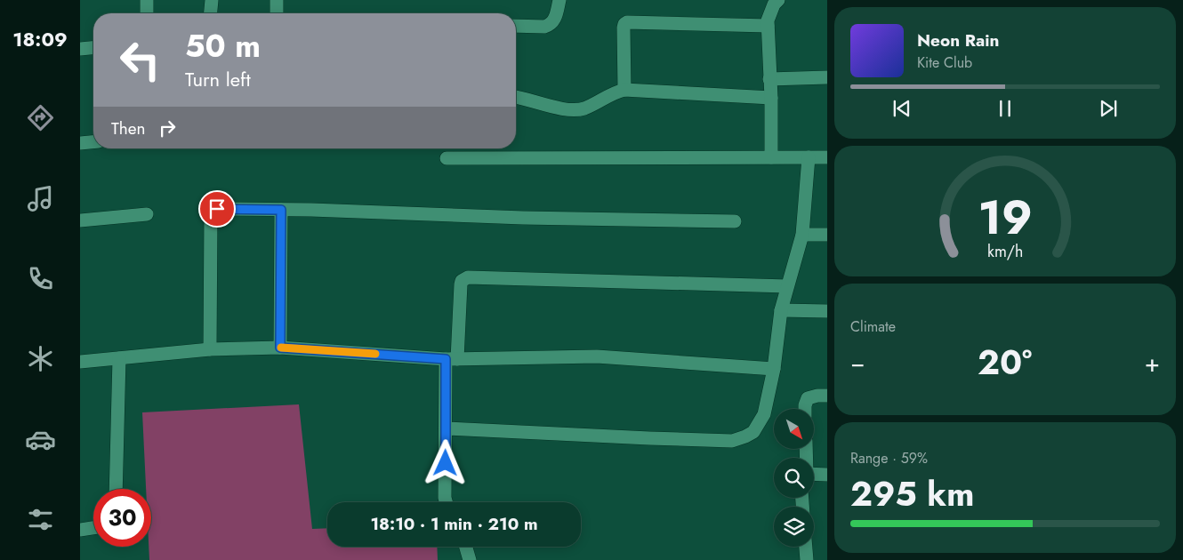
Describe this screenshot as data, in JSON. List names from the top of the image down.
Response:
{
  "north": "bottom right",
  "page": {
    "tabs": "18:09",
    "turn": ["50 m", "Turn left"],
    "song": ["Neon Rain", "Kite Club"],
    "then": "Then",
    "tile": [
      "Climate",
      ["Range · 59%", "295 km"]
    ],
    "heat": ["−", "20°", "+"],
    "limit": "30",
    "trip": "18:10 · 1 min · 210 m",
    "gauge": ["19", "km/h"]
  }
}
